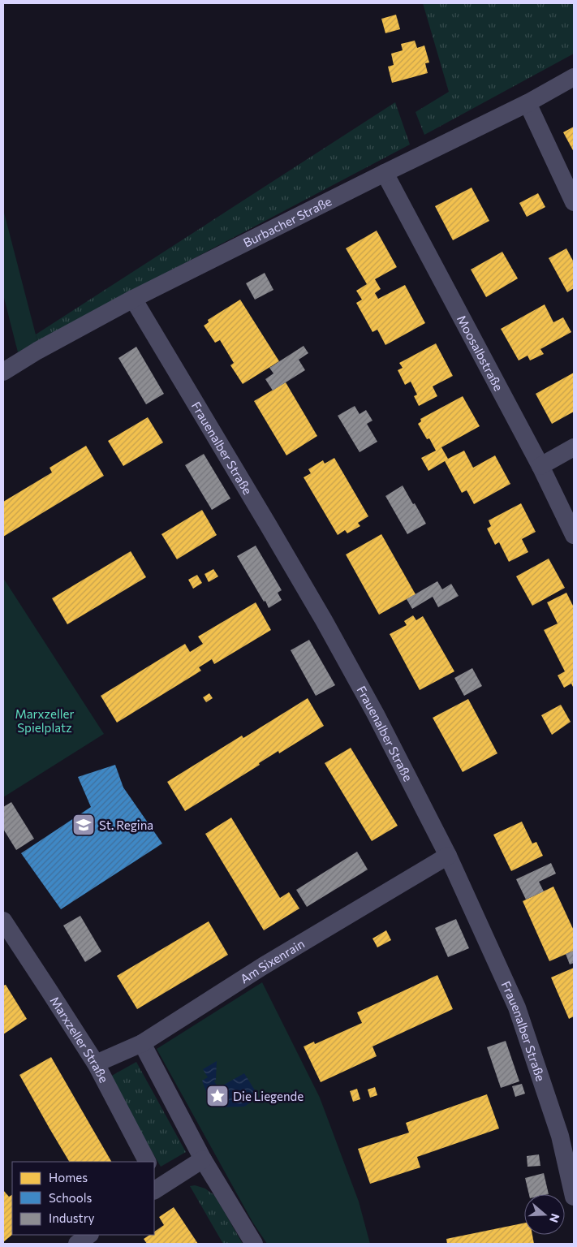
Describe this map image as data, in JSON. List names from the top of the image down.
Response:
{
  "streets": {
    "street": [
      "Burbacher Straße",
      "Moosalbstraße",
      "Frauenalber Straße",
      "Am Sixenrain",
      "Marxzeller Straße"
    ]
  },
  "crossings": [
    ["Burbacher Straße", "Moosalbstraße"],
    ["Burbacher Straße", "Frauenalber Straße"],
    ["Frauenalber Straße", "Am Sixenrain"],
    ["Am Sixenrain", "Marxzeller Straße"]
  ],
  "parks": ["Marxzeller Spielplatz"],
  "places": {
    "school or university": ["St. Regina"],
    "place": ["Die Liegende"]
  },
  "legend": ["Homes", "Schools", "Industry"],
  "north": "right"
}
